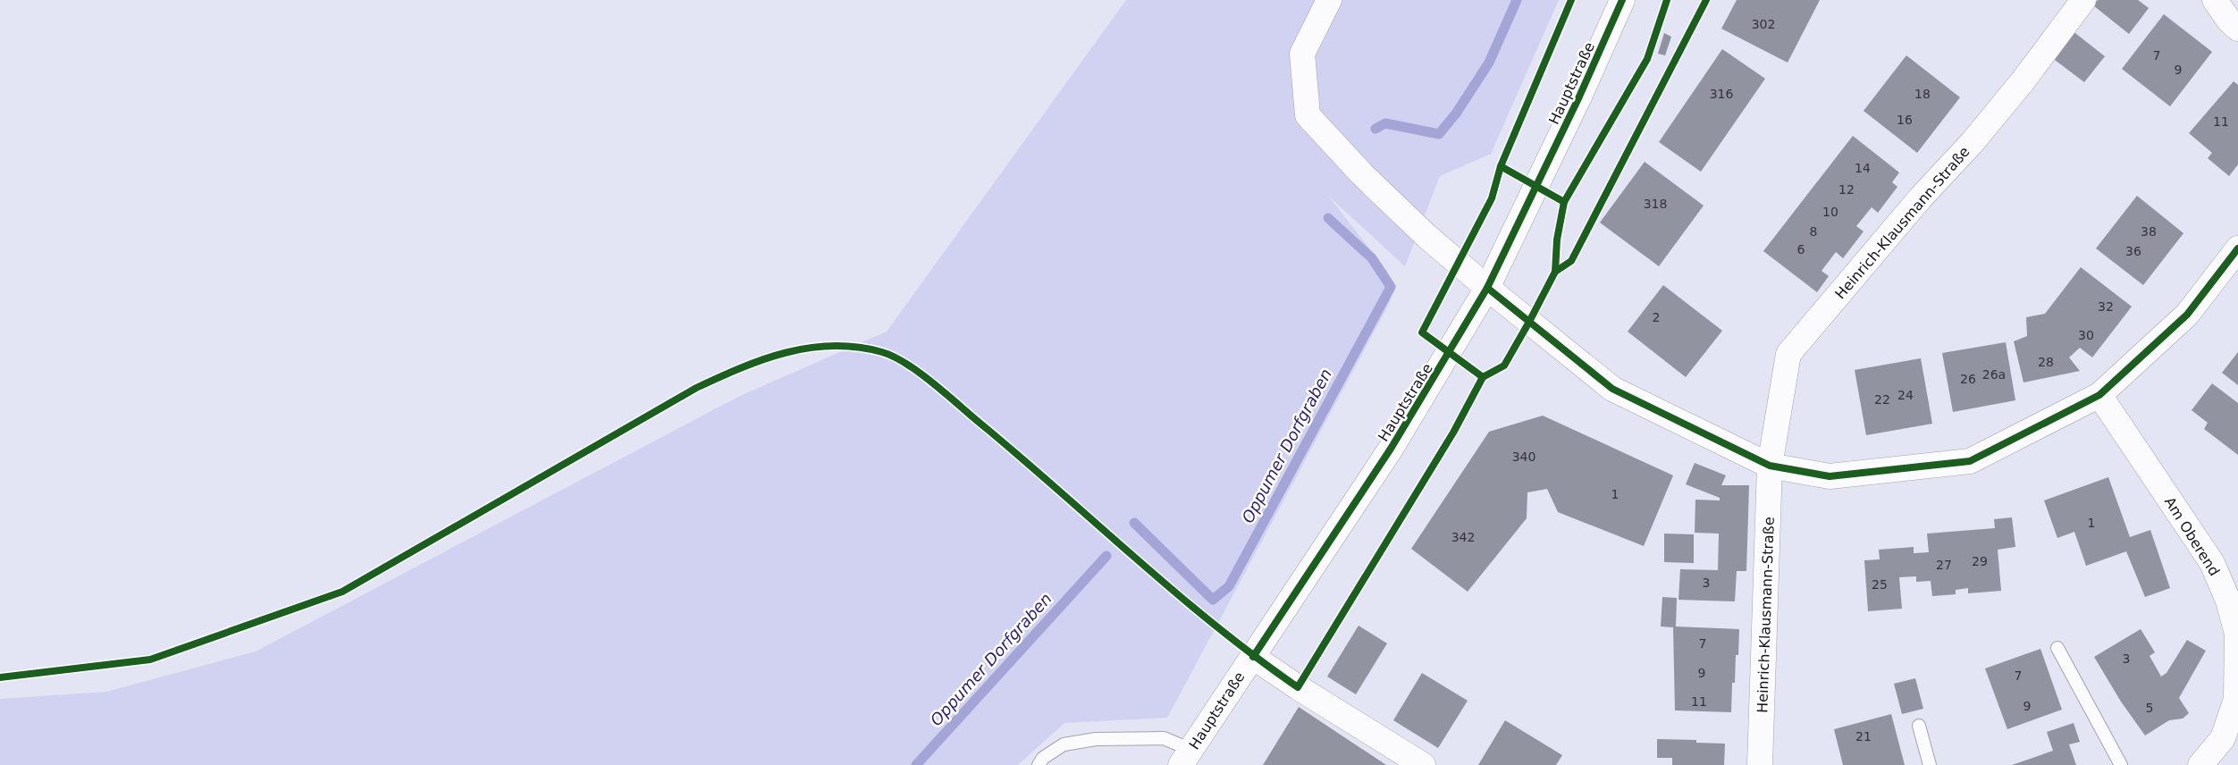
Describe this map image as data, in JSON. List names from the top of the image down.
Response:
{
  "streets": {
    "street": ["Hauptstraße", "Heinrich-Klausmann-Straße", "Am Oberend"]
  },
  "water": ["Oppumer Dorfgraben"],
  "house_numbers": [
    "302",
    "7",
    "9",
    "316",
    "18",
    "16",
    "11",
    "14",
    "12",
    "318",
    "10",
    "8",
    "38",
    "6",
    "36",
    "32",
    "2",
    "30",
    "28",
    "26a",
    "26",
    "24",
    "22",
    "340",
    "1",
    "1",
    "342",
    "29",
    "27",
    "3",
    "25",
    "7",
    "3",
    "9",
    "7",
    "11",
    "9",
    "5",
    "21"
  ]
}
